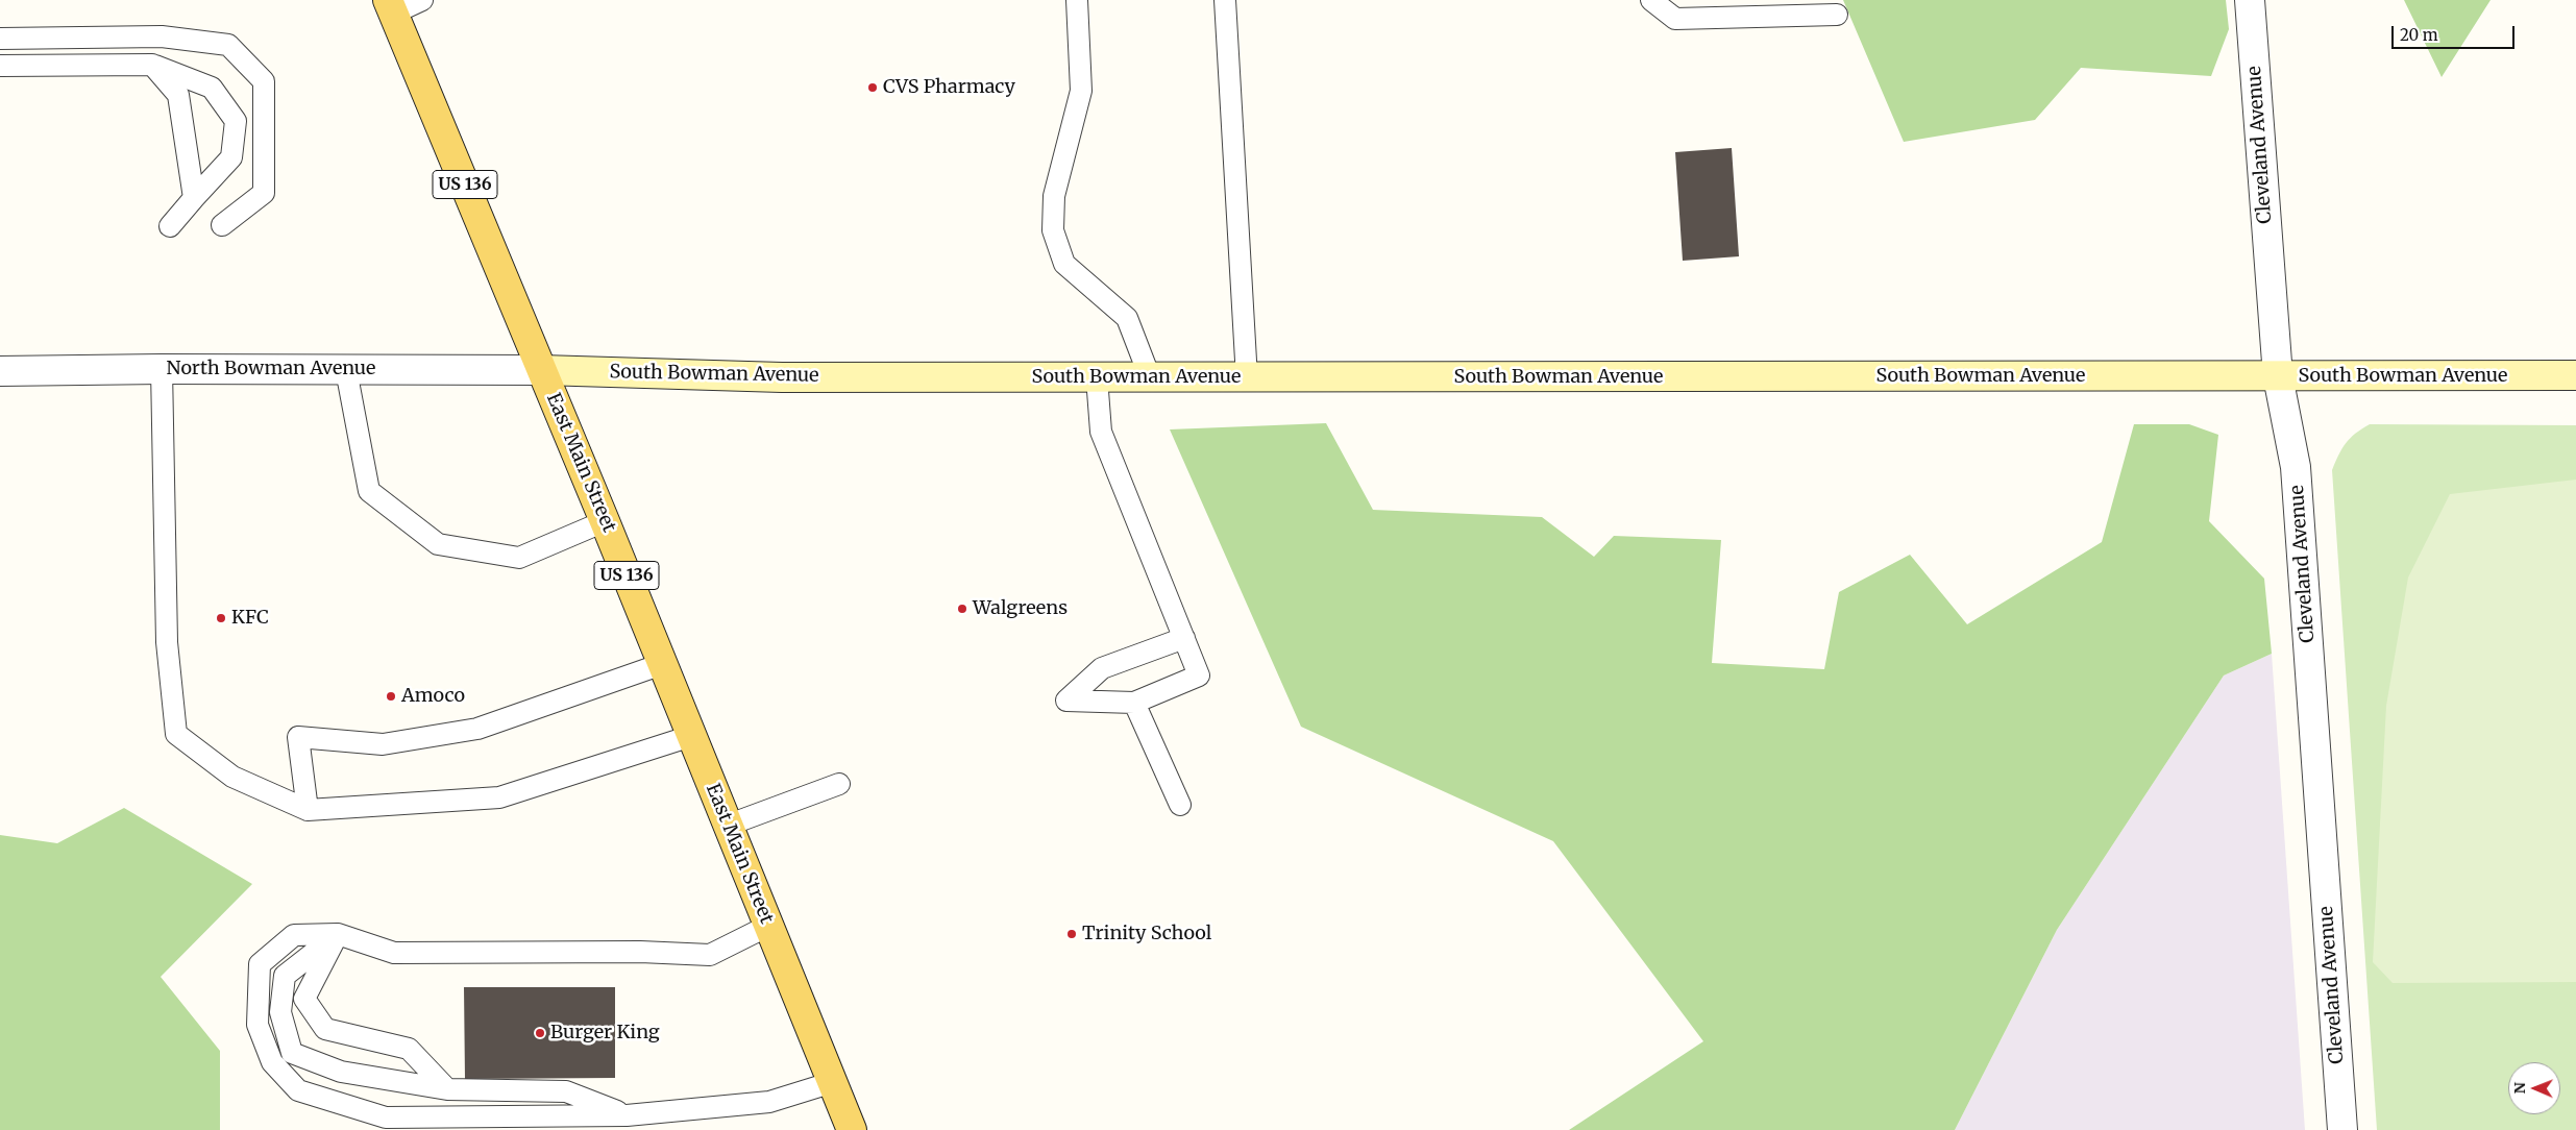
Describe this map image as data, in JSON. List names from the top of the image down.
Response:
{
  "streets": {
    "main road": ["US 136", "South Bowman Avenue", "East Main Street"],
    "street": ["Cleveland Avenue", "North Bowman Avenue"]
  },
  "crossings": [
    ["Cleveland Avenue", "South Bowman Avenue"],
    ["North Bowman Avenue", "South Bowman Avenue"],
    ["North Bowman Avenue", "East Main Street"],
    ["South Bowman Avenue", "East Main Street"]
  ],
  "places": [
    "CVS Pharmacy",
    "Walgreens",
    "KFC",
    "Amoco",
    "Trinity School",
    "Burger King"
  ],
  "scale_bar": "20 m",
  "north": "left"
}
